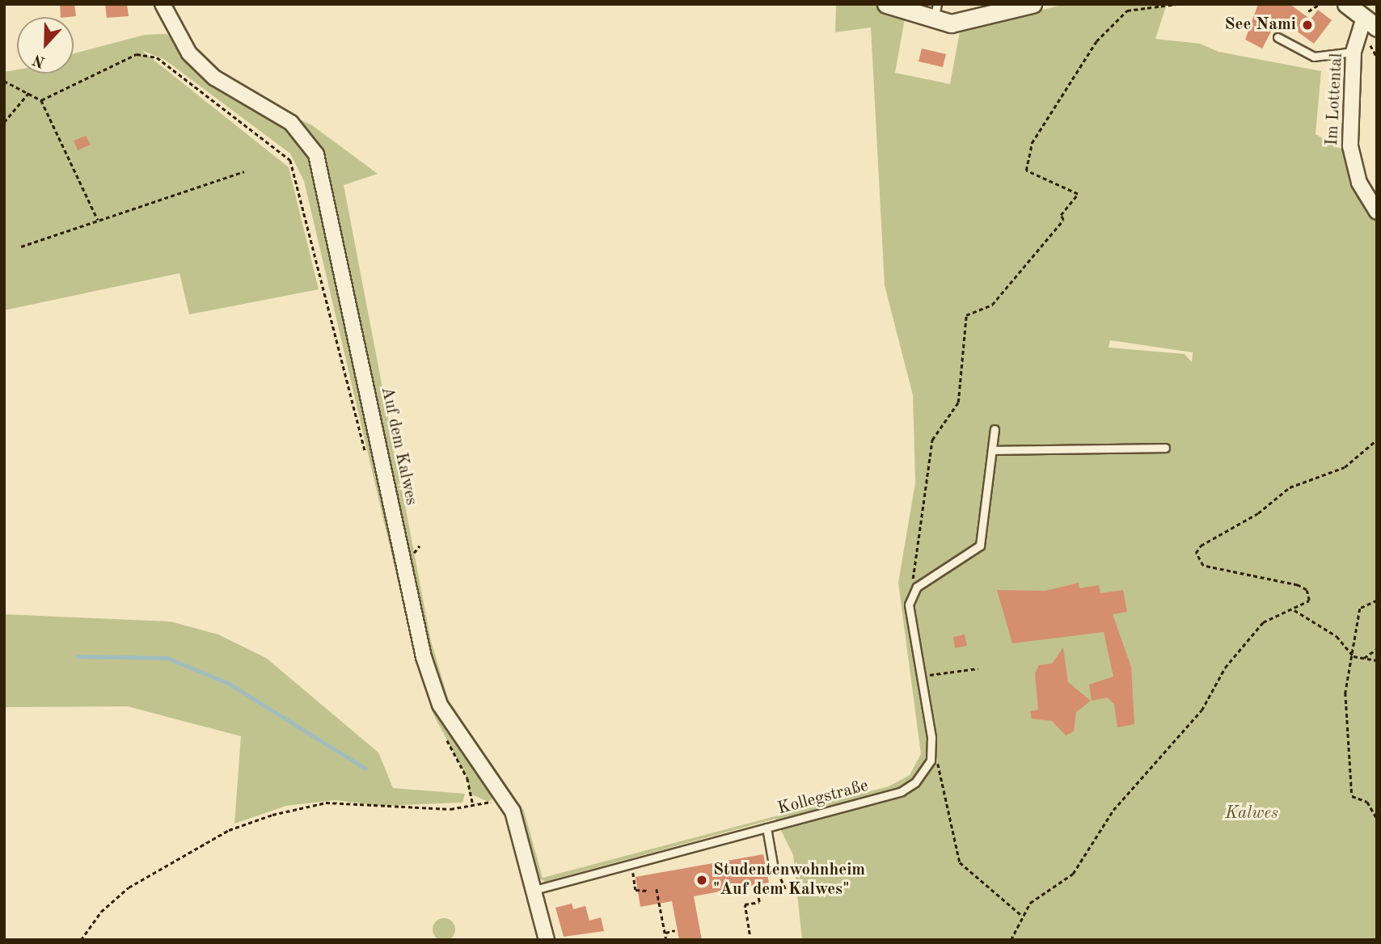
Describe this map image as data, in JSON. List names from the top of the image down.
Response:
{
  "streets": {
    "street": ["Im Lottental", "Auf dem Kalwes"],
    "lane": ["Kollegstraße"]
  },
  "crossings": [
    ["Auf dem Kalwes", "Kollegstraße"]
  ],
  "parks": ["Kalwes"],
  "places": ["See Nami", "Studentenwohnheim \"Auf dem Kalwes\""],
  "north": "bottom"
}
